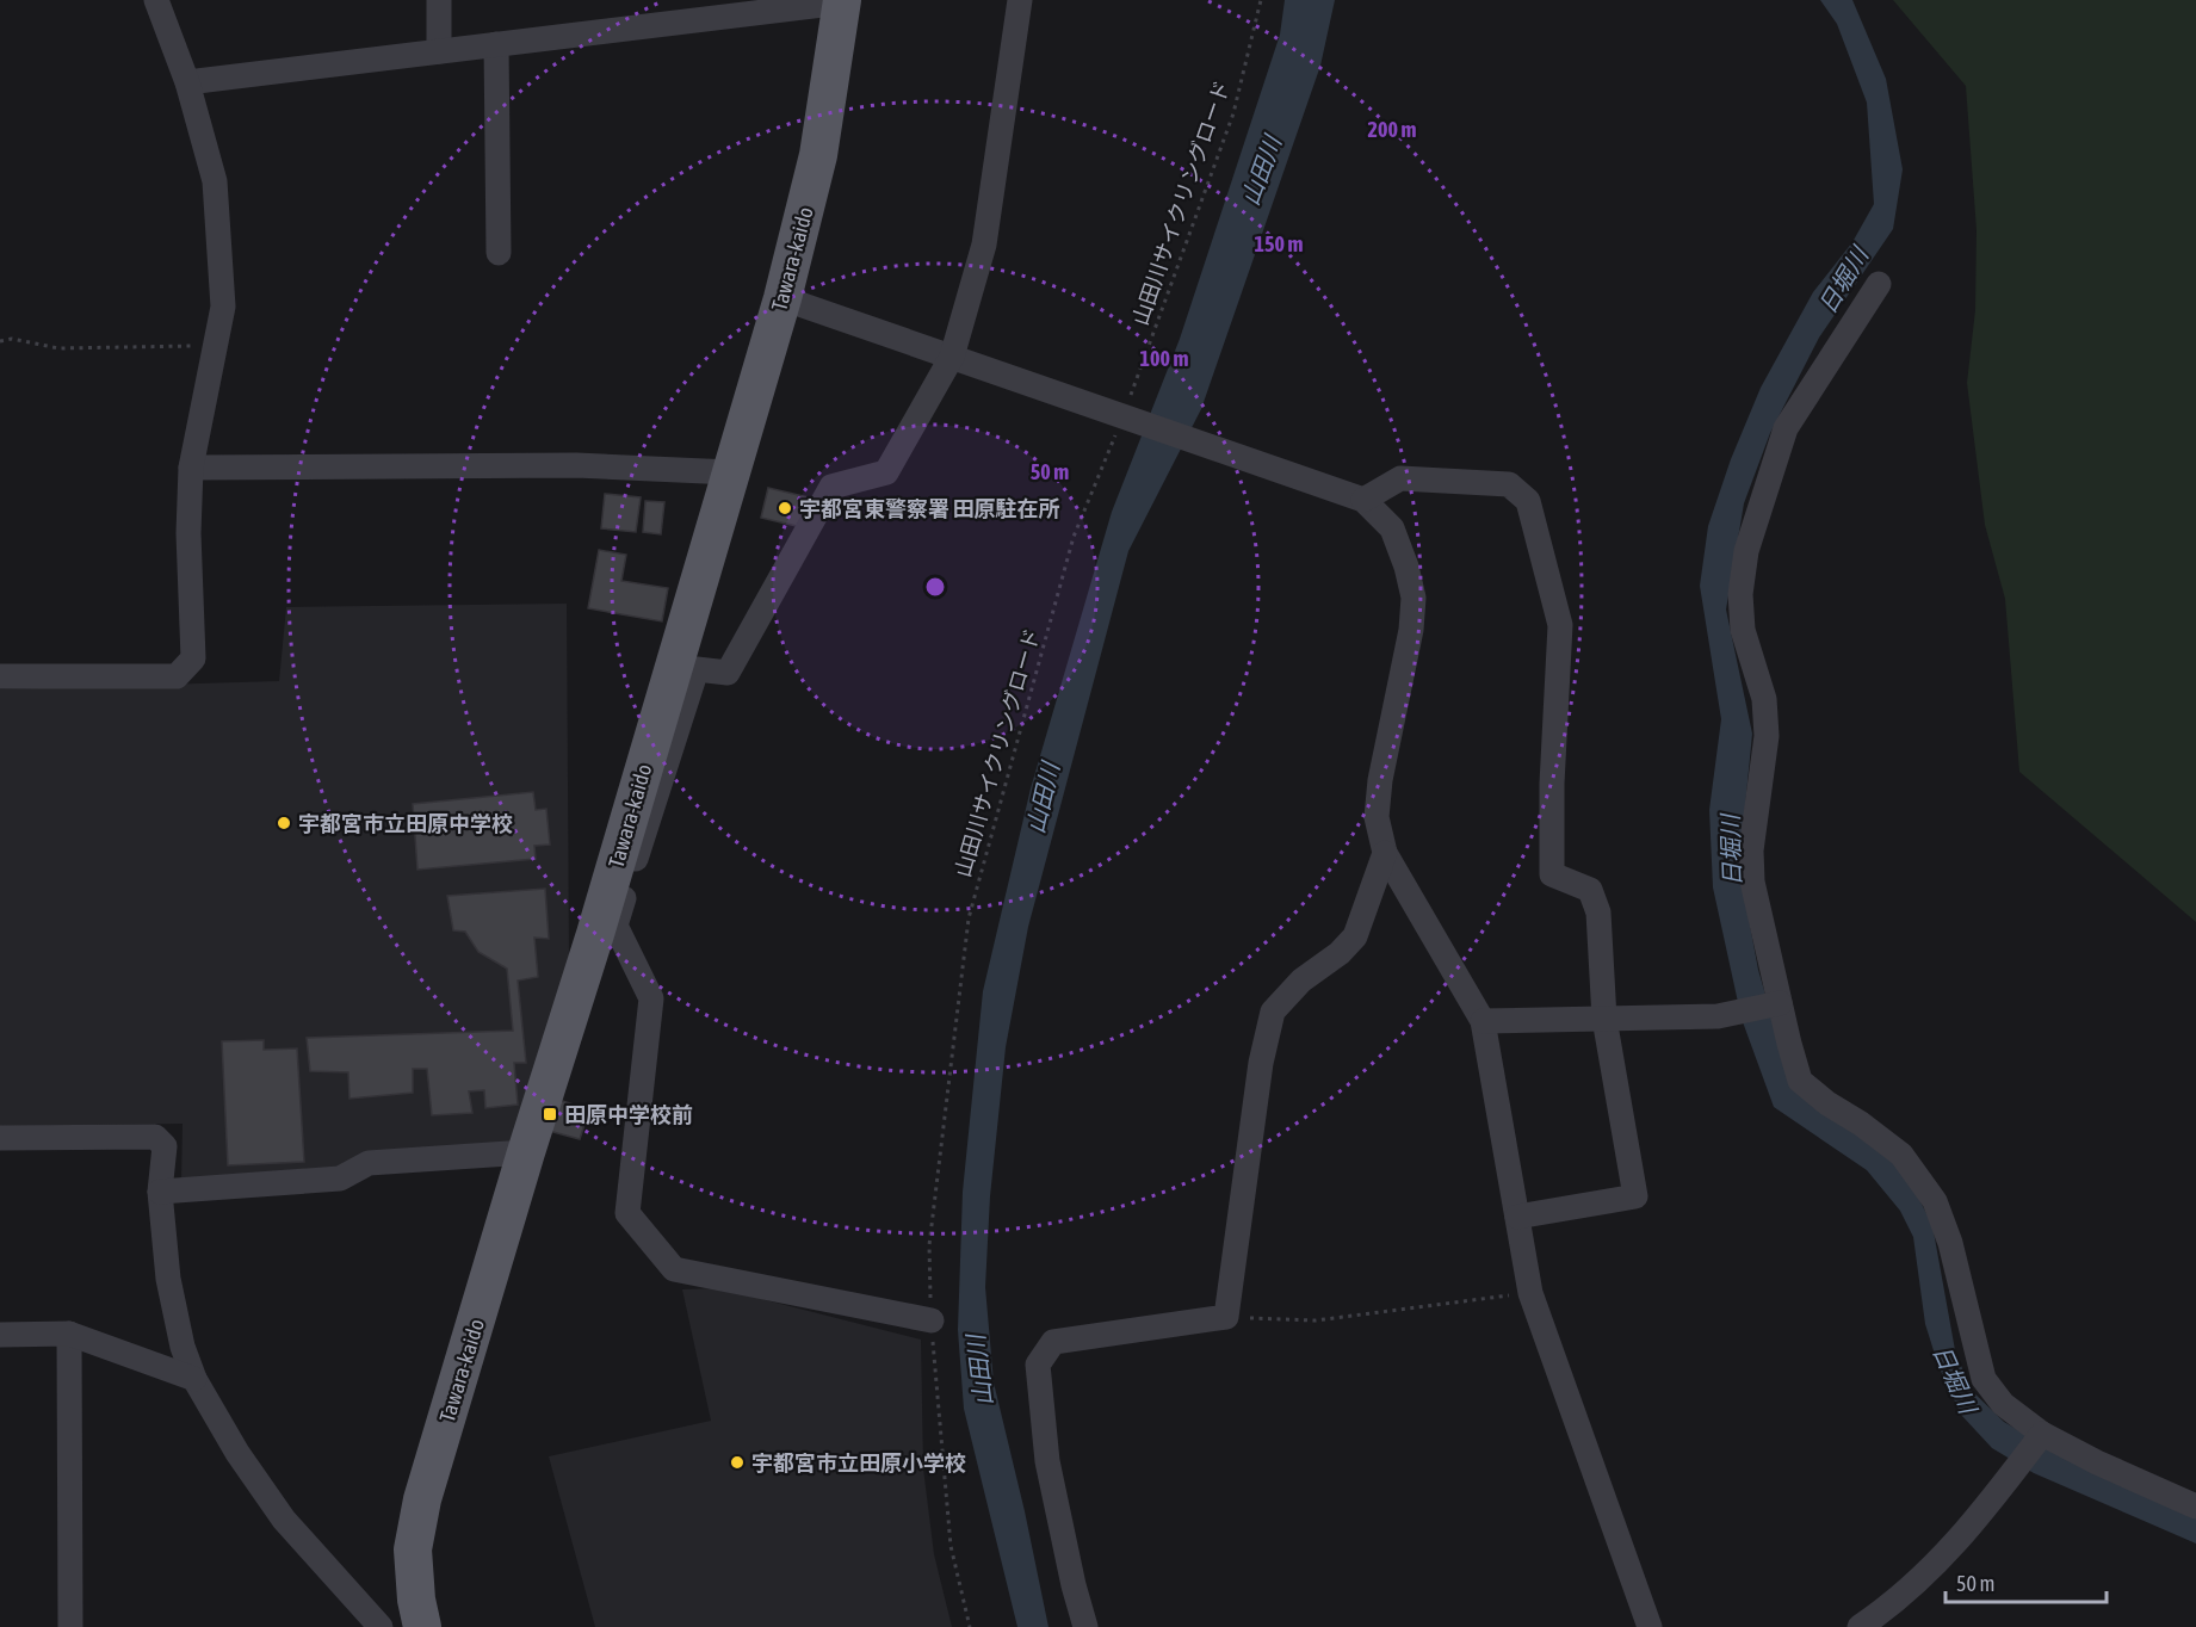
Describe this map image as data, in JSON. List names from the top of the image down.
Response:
{
  "streets": {
    "main road": ["Tawara-kaido"],
    "path": ["山田川サイクリングロード"]
  },
  "water": ["山田川", "日堀川"],
  "places": {
    "other": ["宇都宮東警察署 田原駐在所", "宇都宮市立田原中学校", "宇都宮市立田原小学校"],
    "transit": ["田原中学校前"]
  },
  "scale_bar": "50 m",
  "rings": [
    "200 m",
    "150 m",
    "100 m",
    "50 m"
  ]
}
